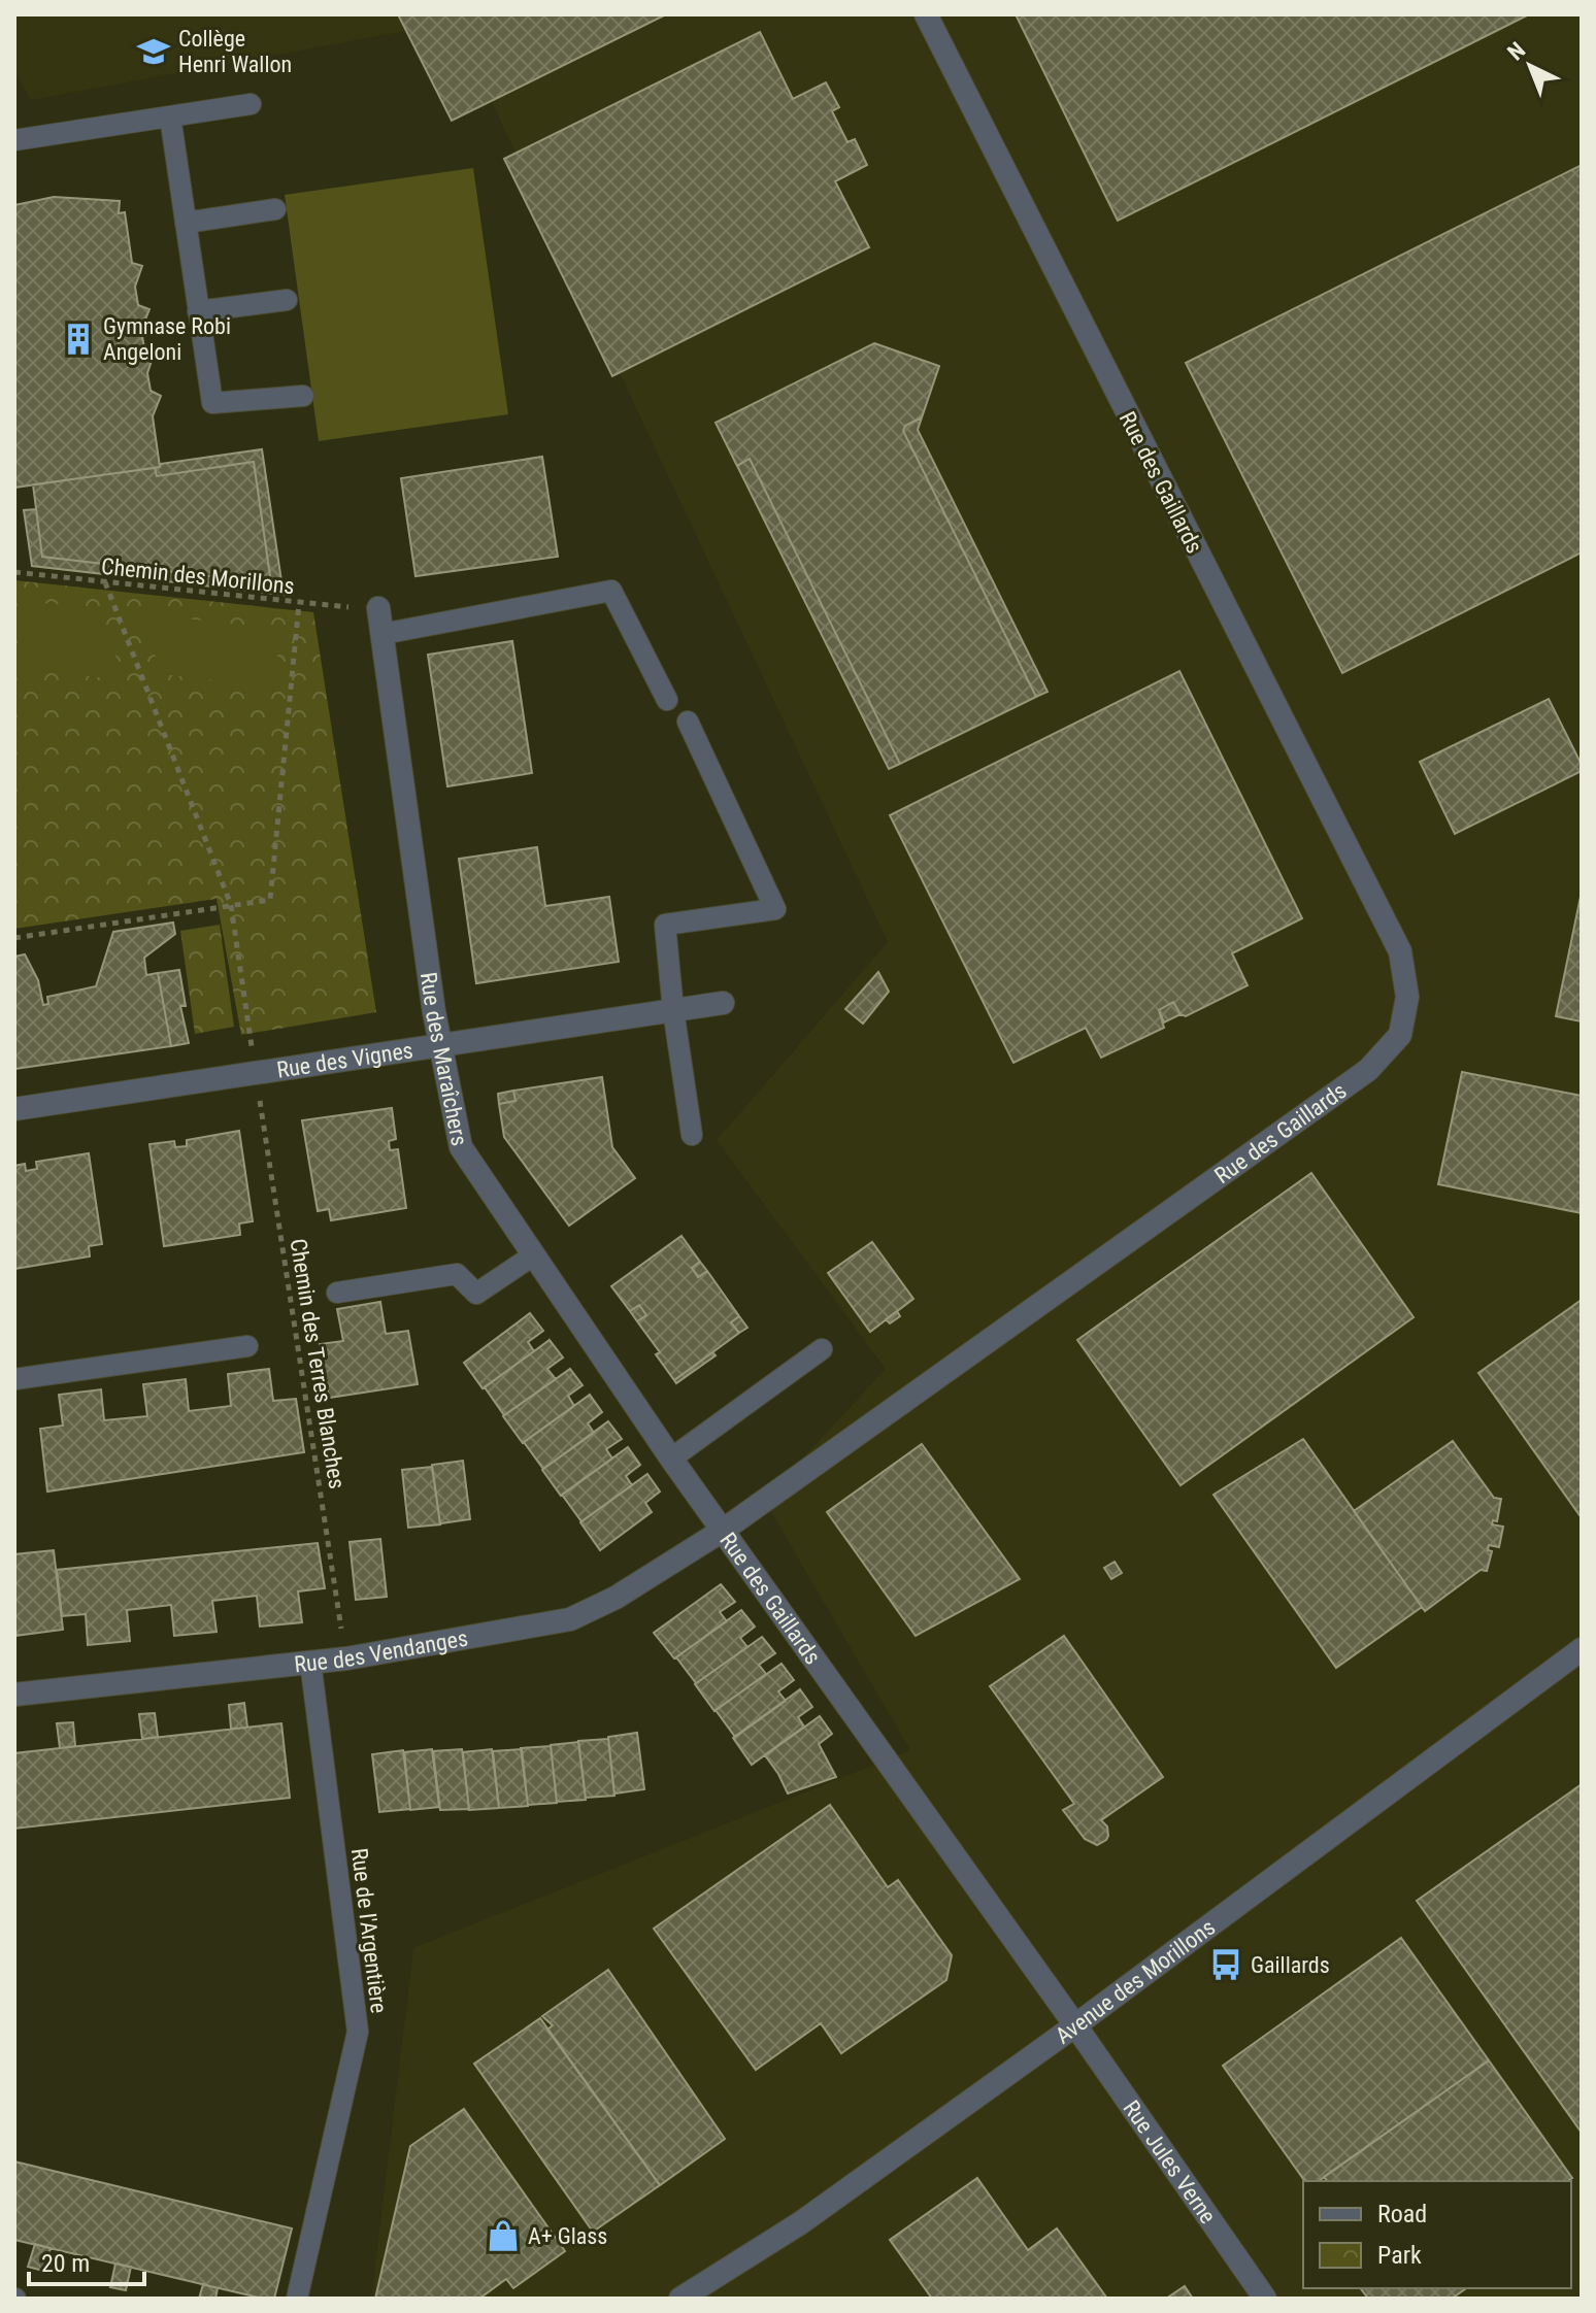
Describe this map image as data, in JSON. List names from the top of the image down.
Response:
{
  "streets": {
    "street": [
      "Rue des Gaillards",
      "Rue des Maraîchers",
      "Rue des Vignes",
      "Rue des Vendanges",
      "Avenue des Morillons",
      "Rue Jules Verne"
    ],
    "lane": ["Rue de l'Argentière"],
    "path": ["Chemin des Morillons", "Chemin des Terres Blanches"]
  },
  "crossings": [
    ["Rue des Gaillards", "Rue des Maraîchers"],
    ["Rue des Gaillards", "Rue des Vendanges"],
    ["Rue des Gaillards", "Avenue des Morillons"],
    ["Rue des Gaillards", "Rue Jules Verne"],
    ["Chemin des Morillons", "Rue des Maraîchers"],
    ["Chemin des Morillons", "Chemin des Terres Blanches"],
    ["Rue des Maraîchers", "Rue des Vignes"],
    ["Rue des Maraîchers", "Rue des Vendanges"],
    ["Rue des Vignes", "Chemin des Terres Blanches"],
    ["Chemin des Terres Blanches", "Rue des Vendanges"],
    ["Rue des Vendanges", "Rue de l'Argentière"],
    ["Avenue des Morillons", "Rue Jules Verne"]
  ],
  "places": {
    "school or university": ["Collège Henri Wallon"],
    "building": ["Gymnase Robi Angeloni"],
    "bus stop": ["Gaillards"],
    "shop": ["A+ Glass"]
  },
  "legend": ["Road", "Park"],
  "scale_bar": "20 m",
  "north": "top left"
}
